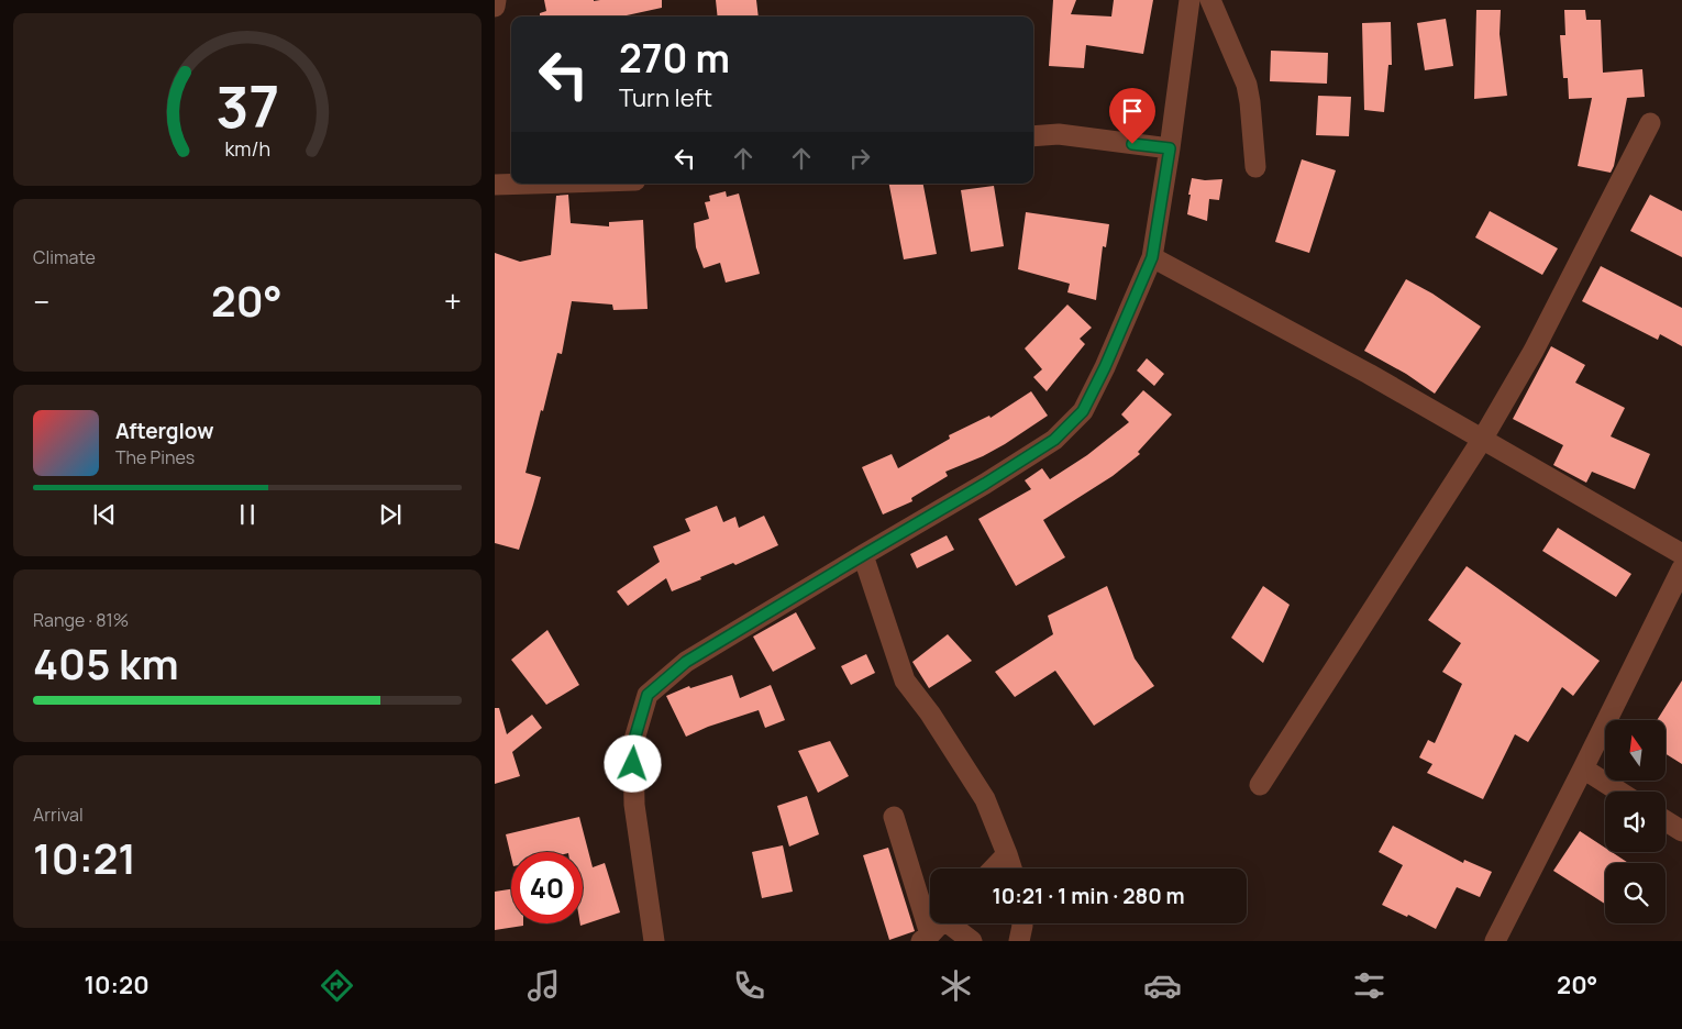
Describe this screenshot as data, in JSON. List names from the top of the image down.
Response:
{
  "north": "top",
  "page": {
    "turn": ["270 m", "Turn left"],
    "tile": [
      "Climate",
      ["Range · 81%", "405 km"],
      ["Arrival", "10:21"]
    ],
    "heat": ["−", "20°", "+"],
    "song": ["Afterglow", "The Pines"],
    "limit": "40",
    "trip": "10:21 · 1 min · 280 m",
    "tabs": ["10:20", "20°"],
    "gauge": ["37", "km/h"]
  }
}
